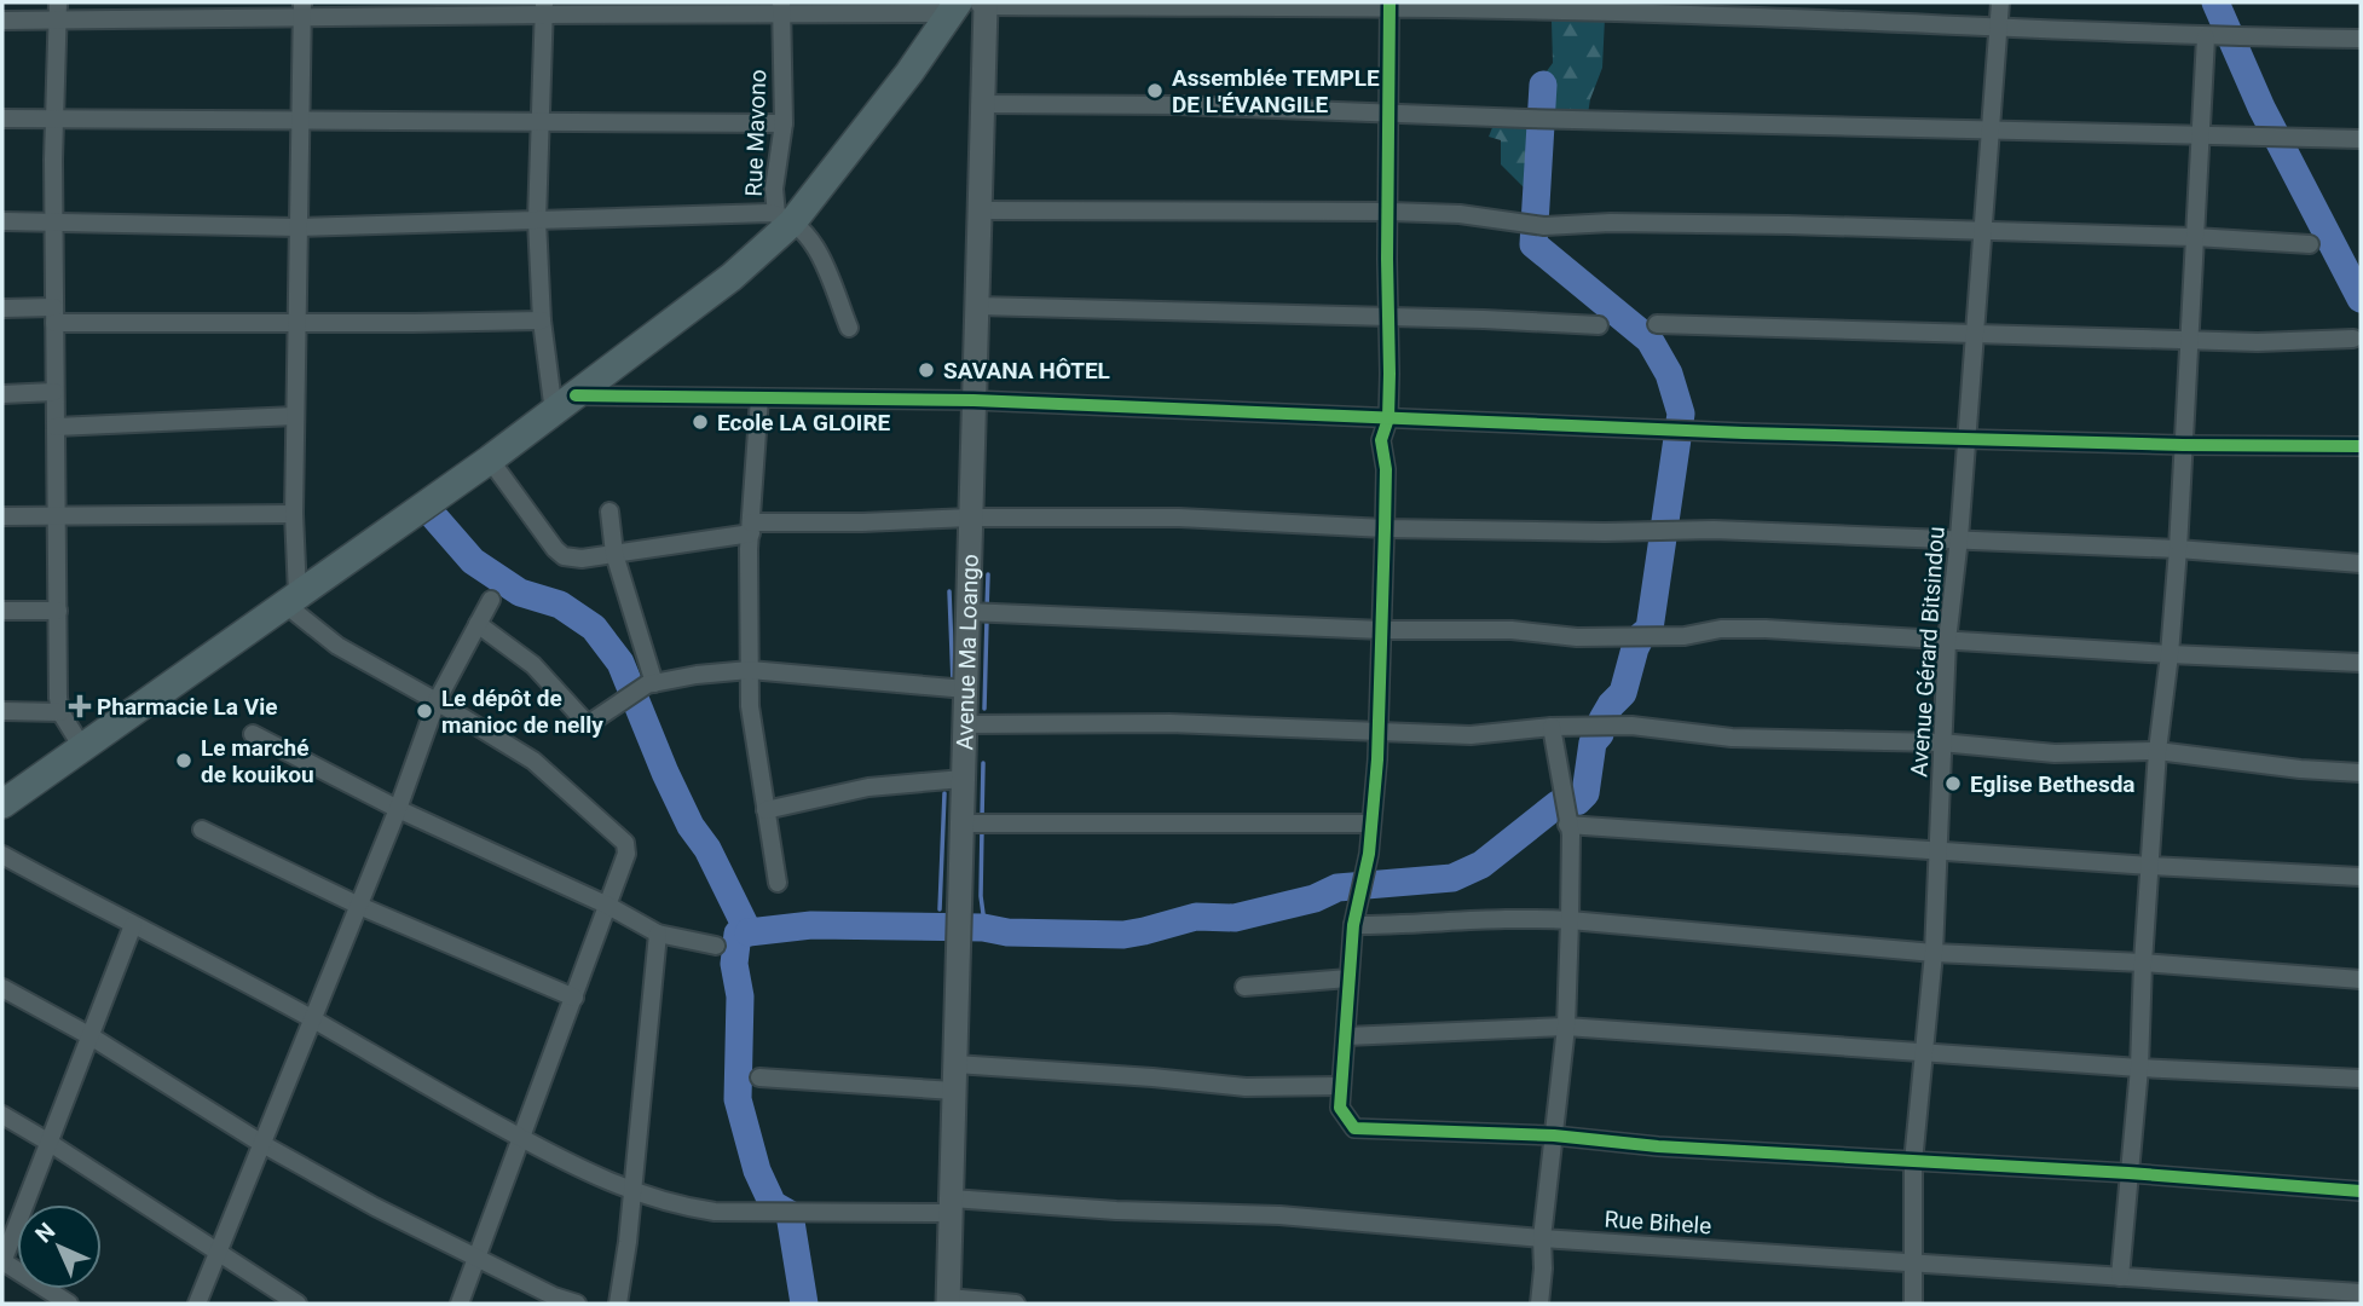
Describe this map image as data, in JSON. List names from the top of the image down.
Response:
{
  "streets": {
    "main road": ["Avenue Ma Loango"],
    "street": ["Rue Mavono", "Avenue Gérard Bitsindou", "Rue Bihele"]
  },
  "crossings": [
    ["Avenue Gérard Bitsindou", "Rue Bihele"],
    ["Avenue Ma Loango", "Rue Bihele"]
  ],
  "places": {
    "other": [
      "Assemblée TEMPLE DE L'ÉVANGILE",
      "SAVANA HÔTEL",
      "Ecole LA GLOIRE",
      "Le dépôt de manioc de nelly",
      "Le marché de kouikou",
      "Eglise Bethesda"
    ],
    "health": ["Pharmacie La Vie"]
  },
  "north": "top left"
}
